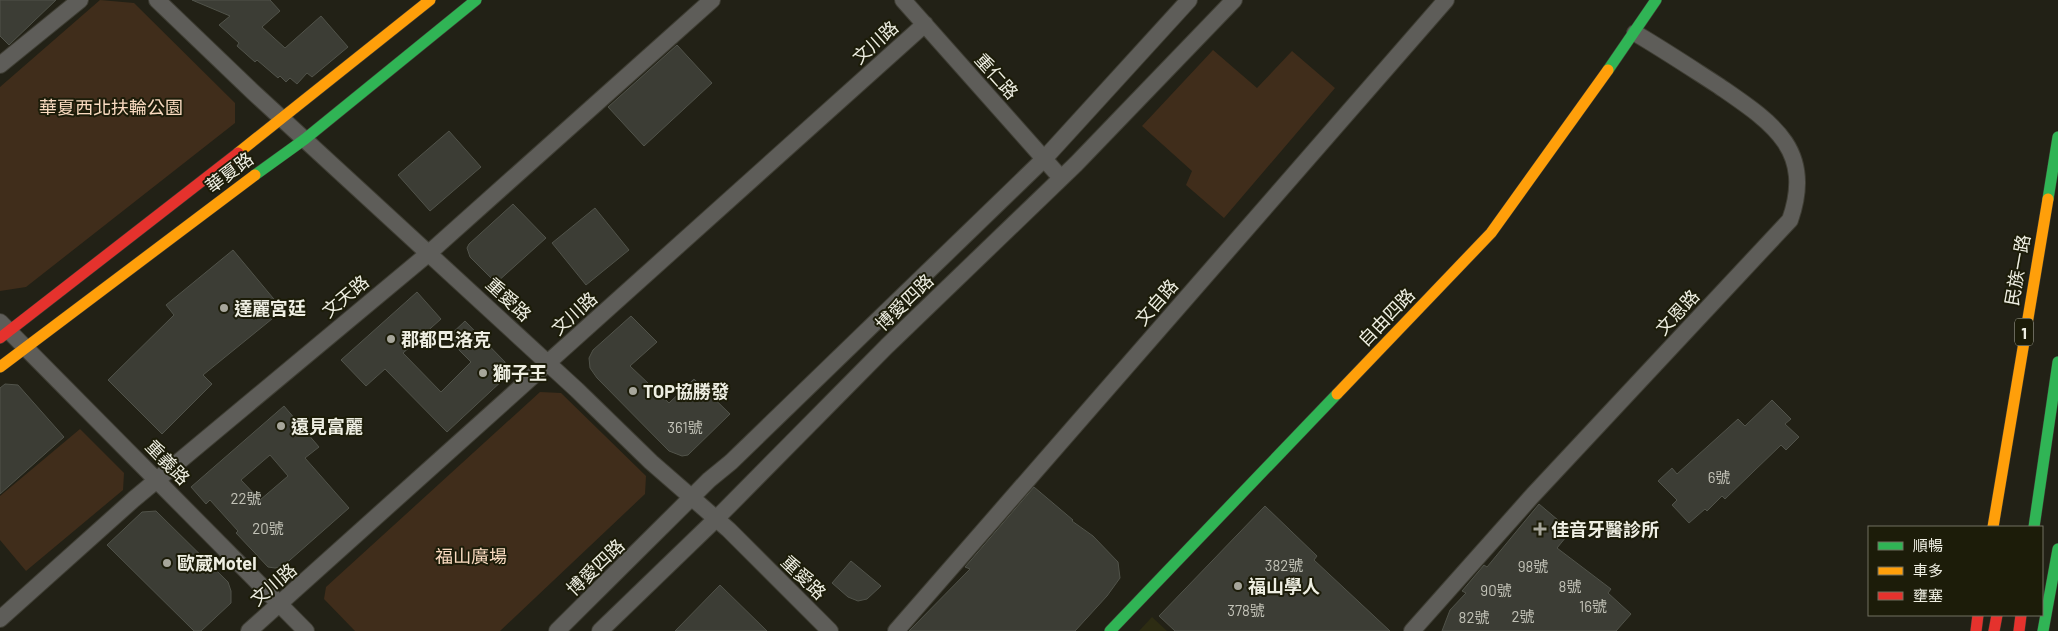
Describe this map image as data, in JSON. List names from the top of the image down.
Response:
{
  "streets": {
    "street": [
      "文川路",
      "重仁路",
      "華夏路",
      "民族一路",
      "文天路",
      "重愛路",
      "博愛四路",
      "文自路",
      "文恩路",
      "自由四路",
      "1",
      "重義路"
    ]
  },
  "crossings": [
    ["文川路", "重仁路"],
    ["文川路", "重愛路"],
    ["文川路", "重義路"],
    ["重仁路", "博愛四路"],
    ["華夏路", "重愛路"],
    ["華夏路", "重義路"],
    ["文天路", "重愛路"],
    ["文天路", "重義路"],
    ["重愛路", "博愛四路"],
    ["文恩路", "自由四路"]
  ],
  "parks": ["華夏西北扶輪公園", "福山廣場"],
  "places": {
    "other": [
      "達麗宮廷",
      "郡都巴洛克",
      "獅子王",
      "TOP協勝發",
      "遠見富麗",
      "歐葳Motel",
      "福山學人"
    ],
    "health": ["佳音牙醫診所"]
  },
  "house_numbers": [
    "361號",
    "6號",
    "22號",
    "20號",
    "382號",
    "98號",
    "8號",
    "90號",
    "16號",
    "378號",
    "2號",
    "82號"
  ],
  "legend": ["順暢", "車多", "壅塞"]
}
